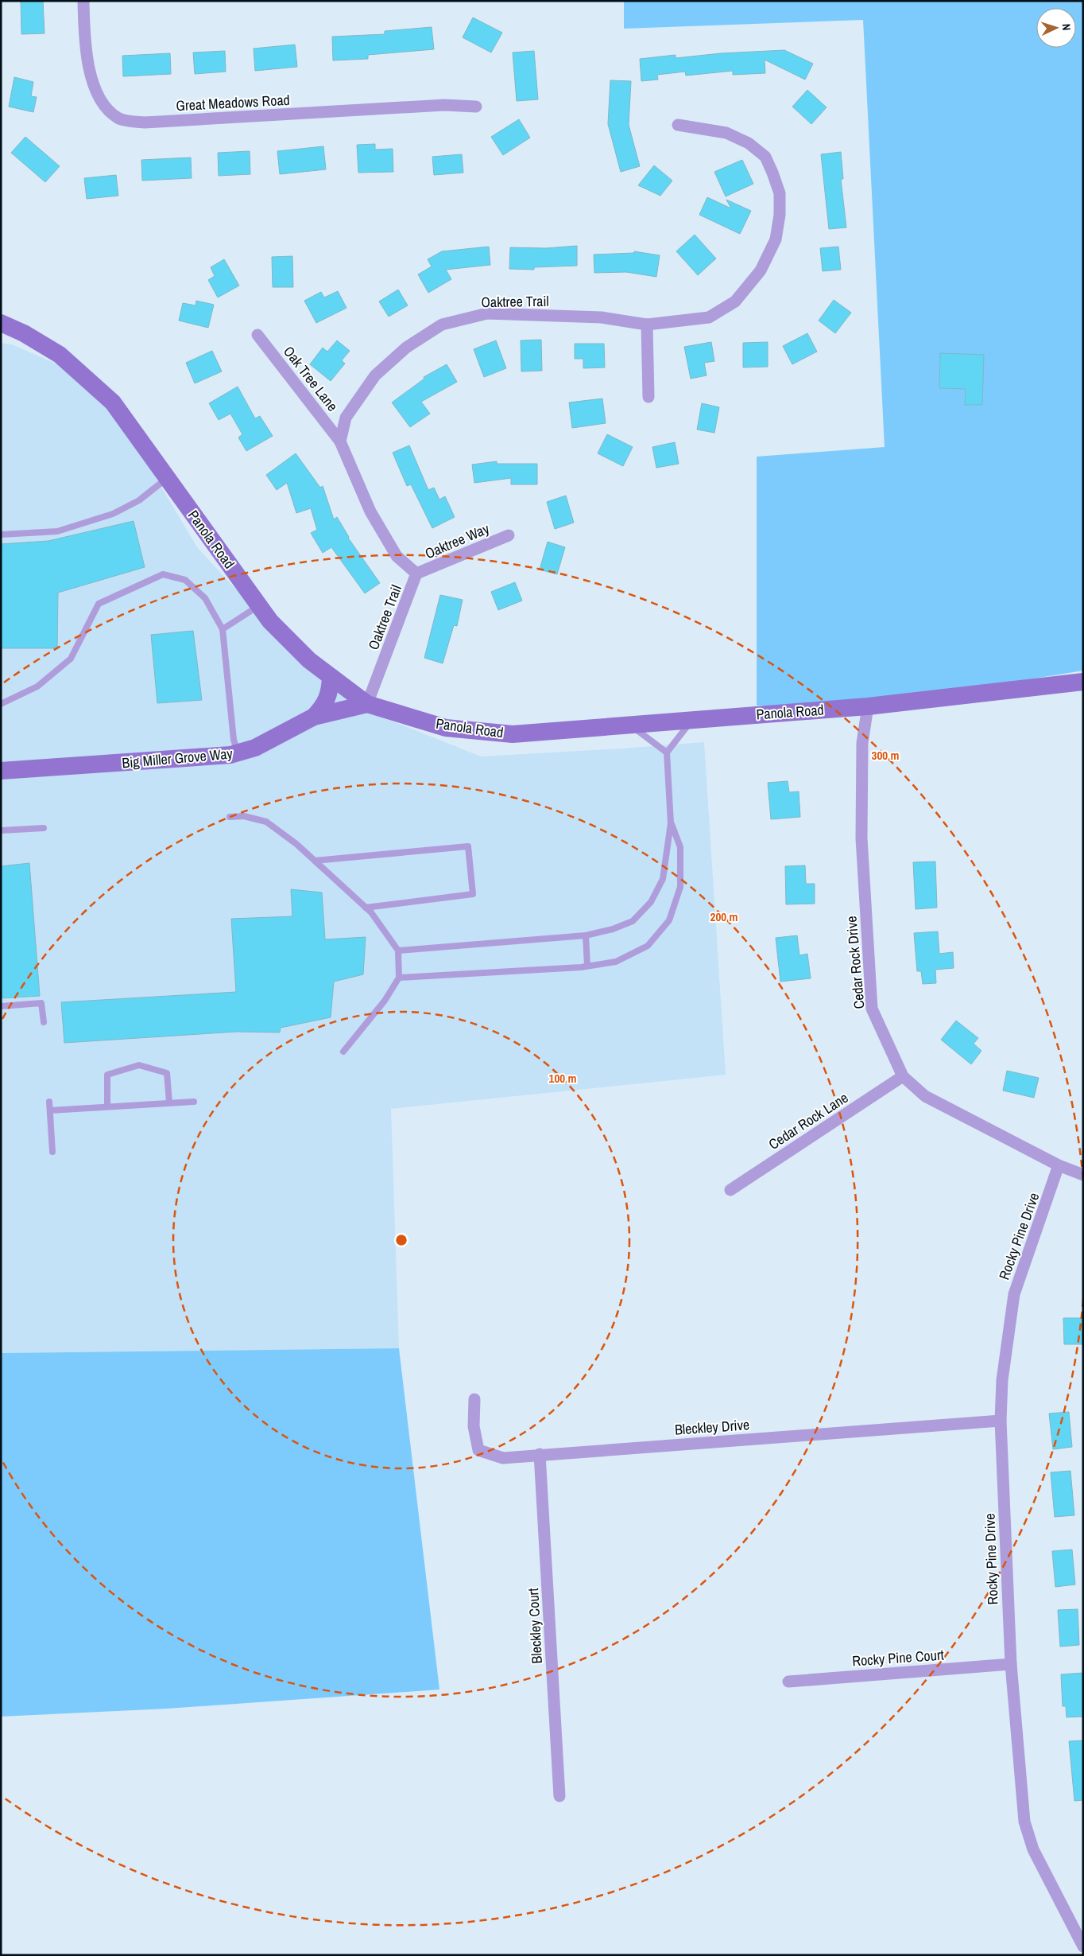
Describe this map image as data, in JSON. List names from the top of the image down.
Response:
{
  "streets": {
    "main road": ["Panola Road", "Big Miller Grove Way"],
    "street": [
      "Great Meadows Road",
      "Oaktree Trail",
      "Oak Tree Lane",
      "Oaktree Way",
      "Cedar Rock Drive",
      "Cedar Rock Lane",
      "Rocky Pine Drive",
      "Bleckley Drive",
      "Bleckley Court",
      "Rocky Pine Court"
    ]
  },
  "crossings": [
    ["Oaktree Trail", "Oak Tree Lane"],
    ["Oaktree Trail", "Panola Road"],
    ["Oaktree Trail", "Oaktree Way"],
    ["Oaktree Trail", "Big Miller Grove Way"],
    ["Panola Road", "Big Miller Grove Way"],
    ["Panola Road", "Cedar Rock Drive"],
    ["Cedar Rock Drive", "Cedar Rock Lane"],
    ["Cedar Rock Drive", "Rocky Pine Drive"],
    ["Rocky Pine Drive", "Bleckley Drive"],
    ["Rocky Pine Drive", "Rocky Pine Court"],
    ["Bleckley Drive", "Bleckley Court"]
  ],
  "north": "right",
  "rings": ["300 m", "200 m", "100 m"]
}
